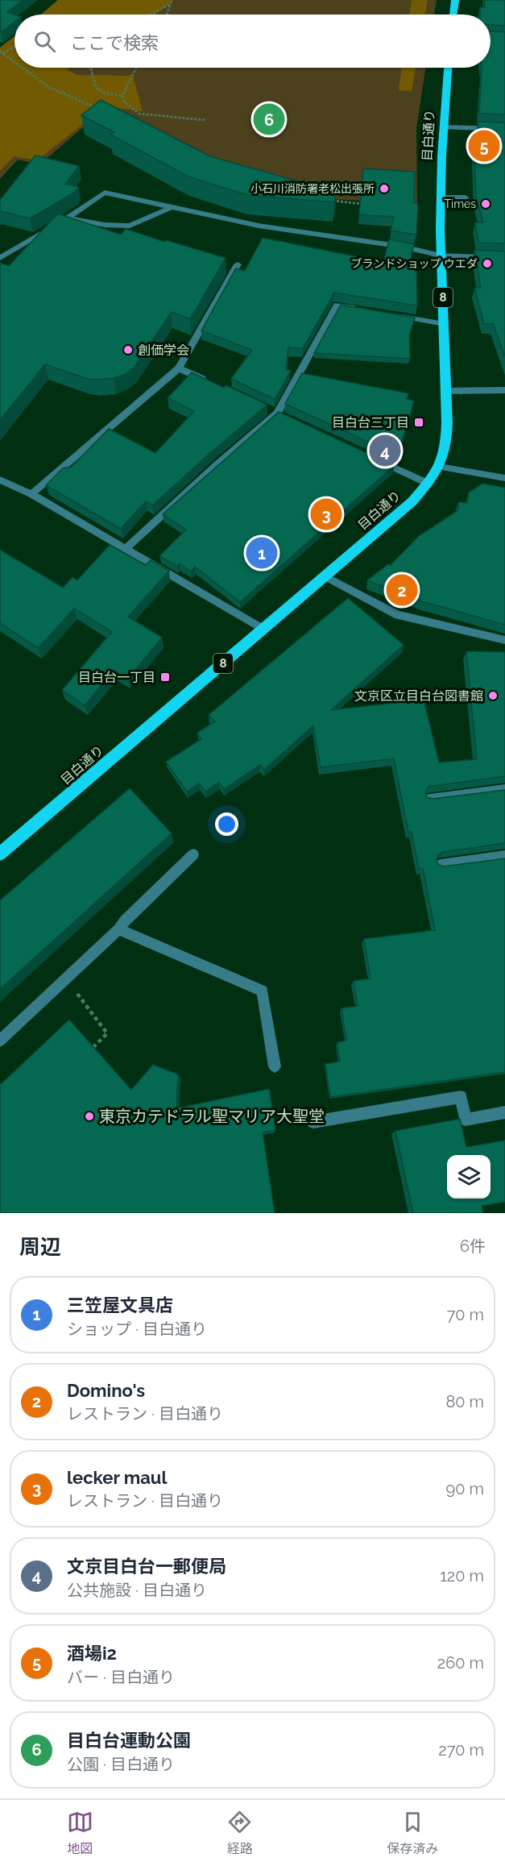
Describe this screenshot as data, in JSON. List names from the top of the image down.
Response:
{
  "streets": {
    "main road": ["目白通り", "8"]
  },
  "places": {
    "other": [
      "小石川消防署老松出張所",
      "Times",
      "ブランドショップ ウエダ",
      "創価学会",
      "文京区立目白台図書館",
      "東京カテドラル聖マリア大聖堂"
    ],
    "transit": ["目白台三丁目", "目白台一丁目"]
  },
  "page": {
    "search": "ここで検索",
    "pins": [
      "6",
      "5",
      "4",
      "3",
      "1",
      "2"
    ],
    "heading": ["周辺", "6件"],
    "list": [
      {
        "mark": "1",
        "name": "三笠屋文具店",
        "note": "ショップ · 目白通り",
        "value": "70 m"
      },
      {
        "mark": "2",
        "name": "Domino's",
        "note": "レストラン · 目白通り",
        "value": "80 m"
      },
      {
        "mark": "3",
        "name": "lecker maul",
        "note": "レストラン · 目白通り",
        "value": "90 m"
      },
      {
        "mark": "4",
        "name": "文京目白台一郵便局",
        "note": "公共施設 · 目白通り",
        "value": "120 m"
      },
      {
        "mark": "5",
        "name": "酒場i2",
        "note": "バー · 目白通り",
        "value": "260 m"
      },
      {
        "mark": "6",
        "name": "目白台運動公園",
        "note": "公園 · 目白通り",
        "value": "270 m"
      }
    ],
    "nav": ["地図", "経路", "保存済み"]
  }
}
